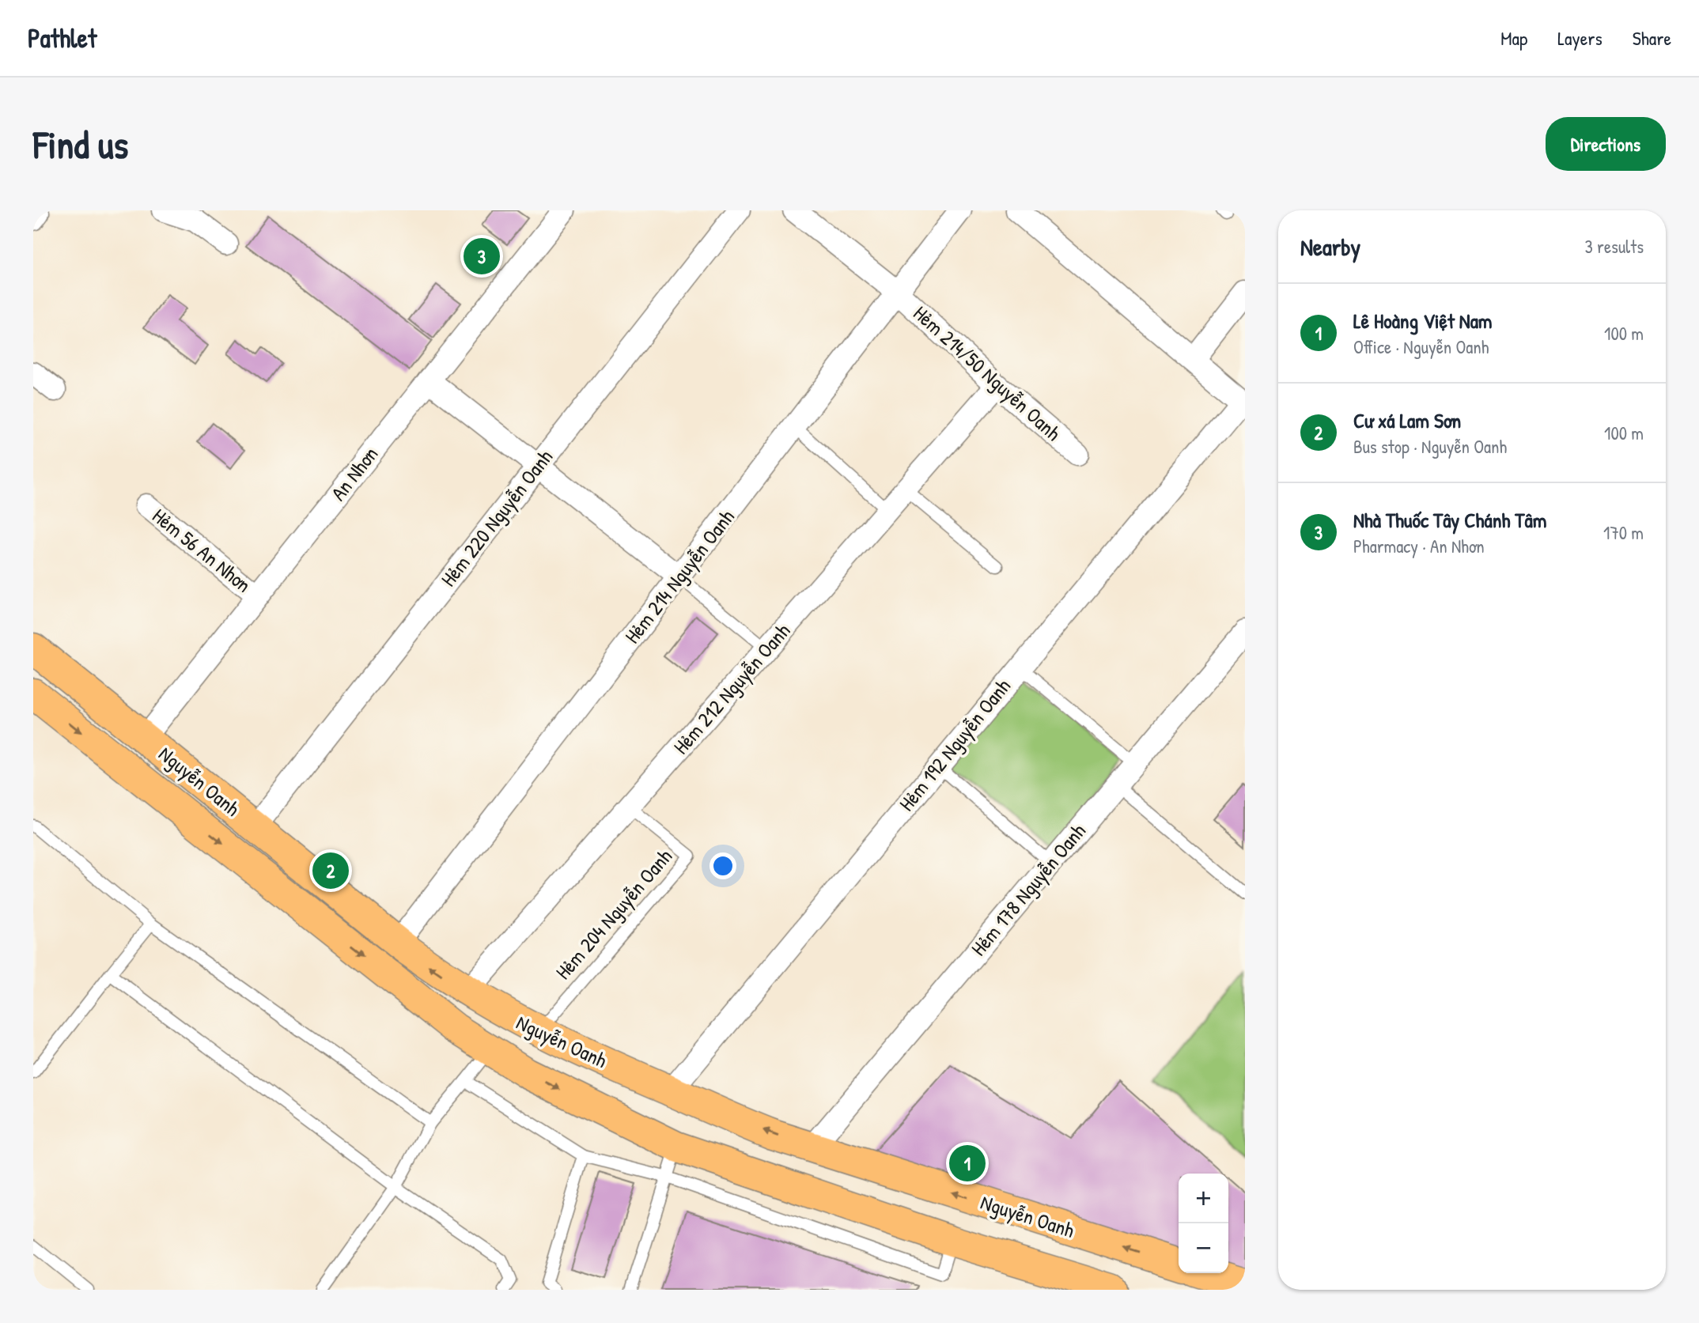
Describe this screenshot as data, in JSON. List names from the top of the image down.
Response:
{
  "streets": {
    "main road": ["Nguyễn Oanh"],
    "street": [
      "Hẻm 214/50 Nguyễn Oanh",
      "An Nhơn",
      "Hẻm 220 Nguyễn Oanh",
      "Hẻm 56 An Nhơn",
      "Hẻm 214 Nguyễn Oanh",
      "Hẻm 212 Nguyễn Oanh",
      "Hẻm 192 Nguyễn Oanh",
      "Hẻm 178 Nguyễn Oanh"
    ],
    "lane": ["Hẻm 204 Nguyễn Oanh"]
  },
  "crossings": [
    ["Hẻm 214/50 Nguyễn Oanh", "Hẻm 214 Nguyễn Oanh"],
    ["Hẻm 214/50 Nguyễn Oanh", "Hẻm 212 Nguyễn Oanh"],
    ["An Nhơn", "Hẻm 56 An Nhơn"],
    ["An Nhơn", "Nguyễn Oanh"],
    ["Hẻm 220 Nguyễn Oanh", "Nguyễn Oanh"],
    ["Hẻm 214 Nguyễn Oanh", "Nguyễn Oanh"],
    ["Hẻm 212 Nguyễn Oanh", "Nguyễn Oanh"],
    ["Hẻm 212 Nguyễn Oanh", "Hẻm 204 Nguyễn Oanh"],
    ["Hẻm 192 Nguyễn Oanh", "Nguyễn Oanh"],
    ["Nguyễn Oanh", "Hẻm 178 Nguyễn Oanh"],
    ["Nguyễn Oanh", "Hẻm 204 Nguyễn Oanh"]
  ],
  "page": {
    "header": "Pathlet",
    "nav": ["Map", "Layers", "Share"],
    "buttons": "Directions",
    "title": "Find us",
    "heading": ["Nearby", "3 results"],
    "pins": ["3", "2", "1"],
    "list": [
      {
        "mark": "1",
        "name": "Lê Hoàng Việt Nam",
        "note": "Office · Nguyễn Oanh",
        "value": "100 m"
      },
      {
        "mark": "2",
        "name": "Cư xá Lam Sơn",
        "note": "Bus stop · Nguyễn Oanh",
        "value": "100 m"
      },
      {
        "mark": "3",
        "name": "Nhà Thuốc Tây Chánh Tâm",
        "note": "Pharmacy · An Nhơn",
        "value": "170 m"
      }
    ],
    "map_buttons": ["+", "−"]
  }
}
